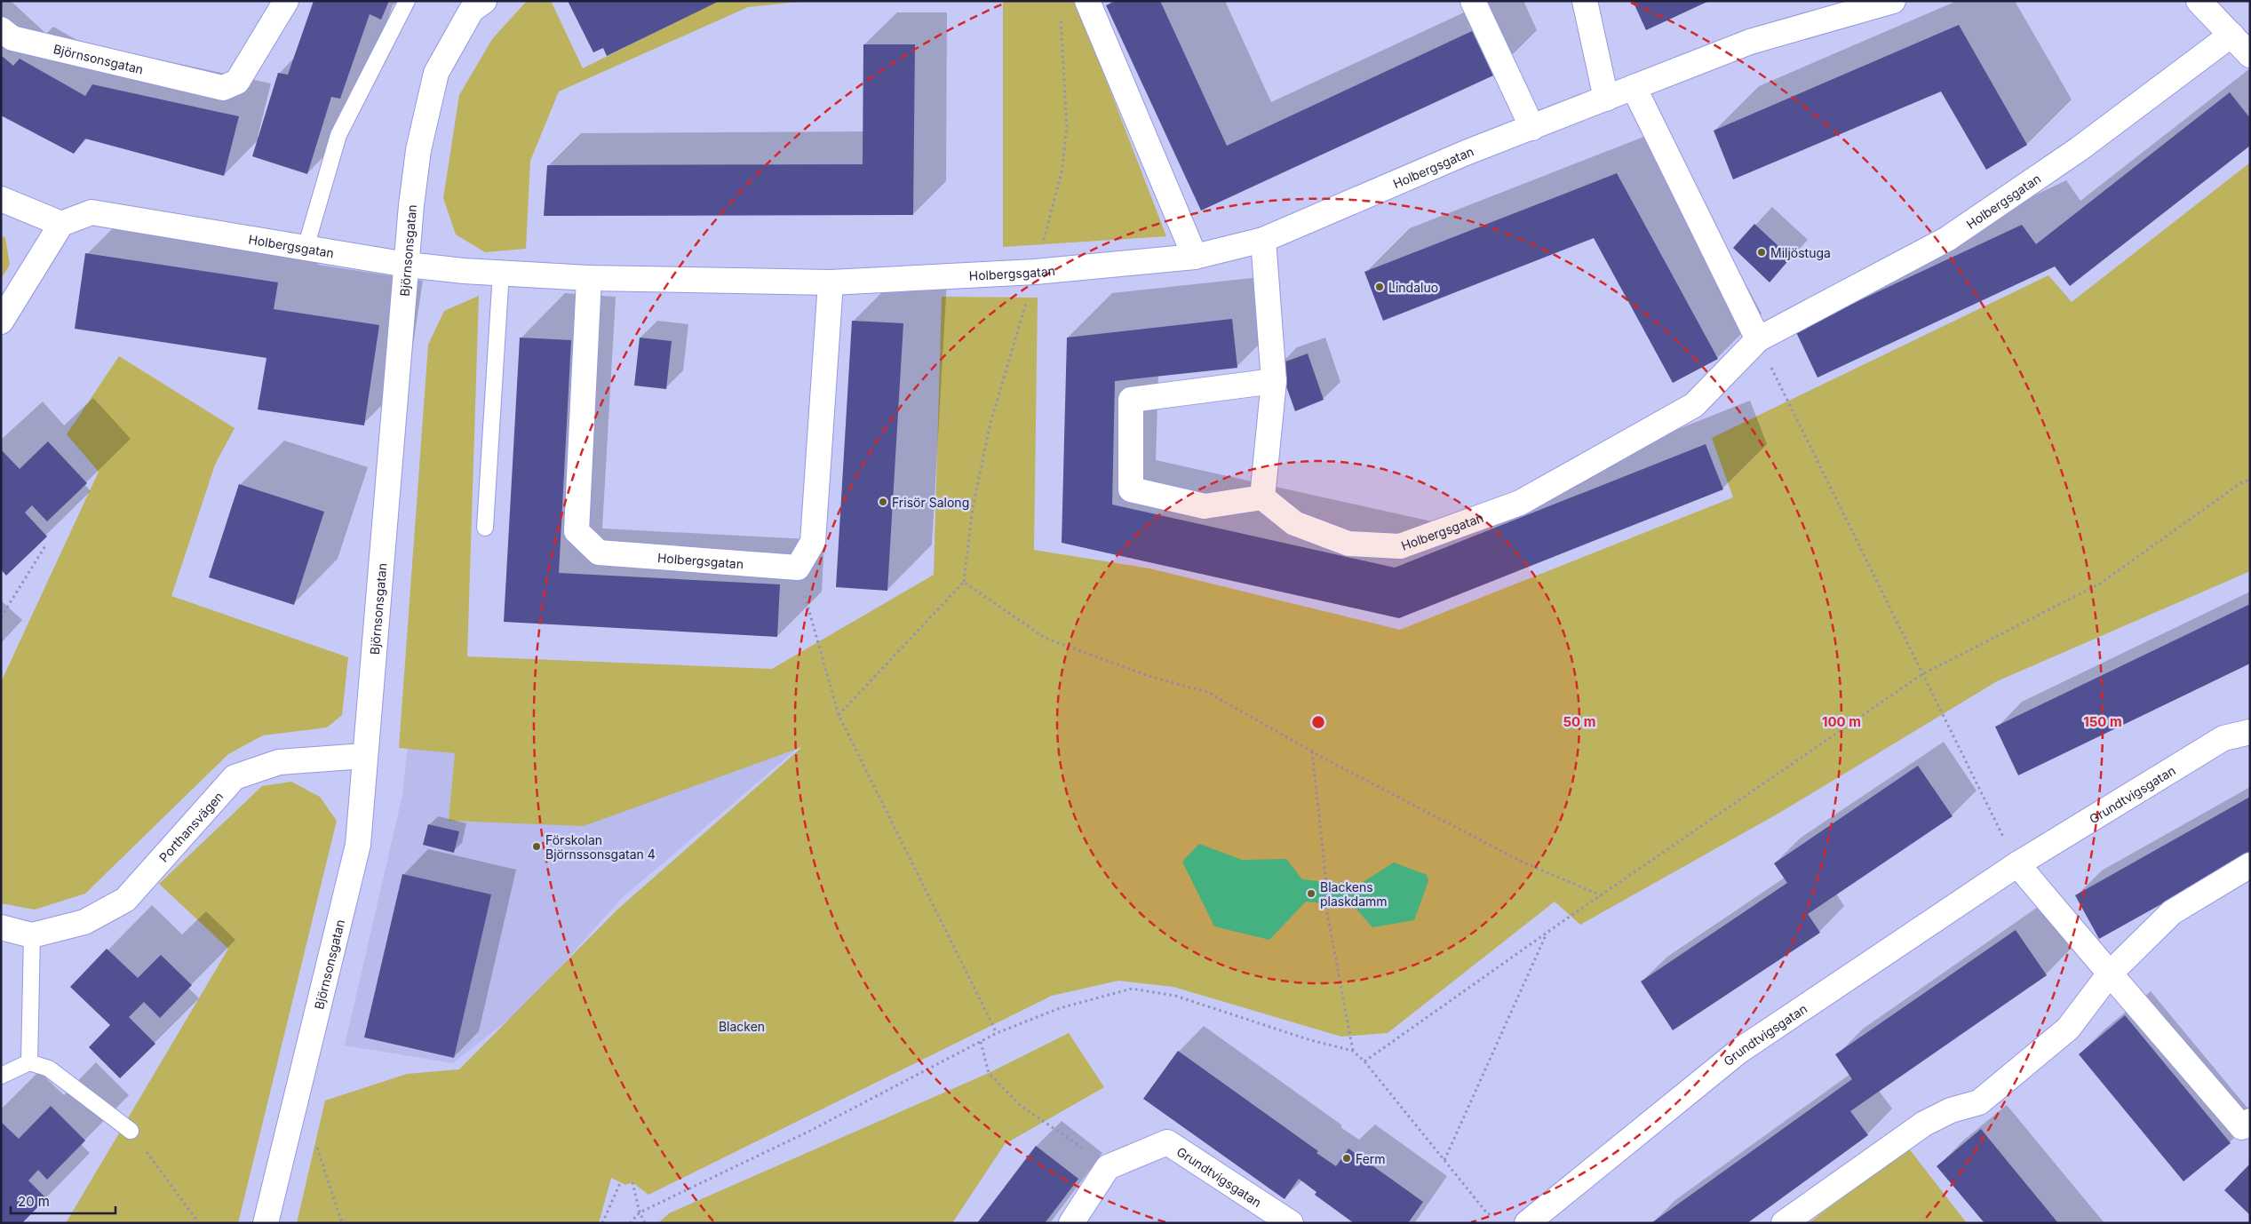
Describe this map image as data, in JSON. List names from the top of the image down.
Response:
{
  "streets": {
    "street": [
      "Björnsonsgatan",
      "Holbergsgatan",
      "Grundtvigsgatan",
      "Porthansvägen"
    ]
  },
  "crossings": [
    ["Björnsonsgatan", "Holbergsgatan"],
    ["Björnsonsgatan", "Porthansvägen"]
  ],
  "parks": ["Blacken"],
  "places": [
    "Miljöstuga",
    "Lindaluo",
    "Frisör Salong",
    "Förskolan Björnssonsgatan 4",
    "Blackens plaskdamm",
    "Ferm"
  ],
  "scale_bar": "20 m",
  "rings": ["50 m", "100 m", "150 m"]
}
